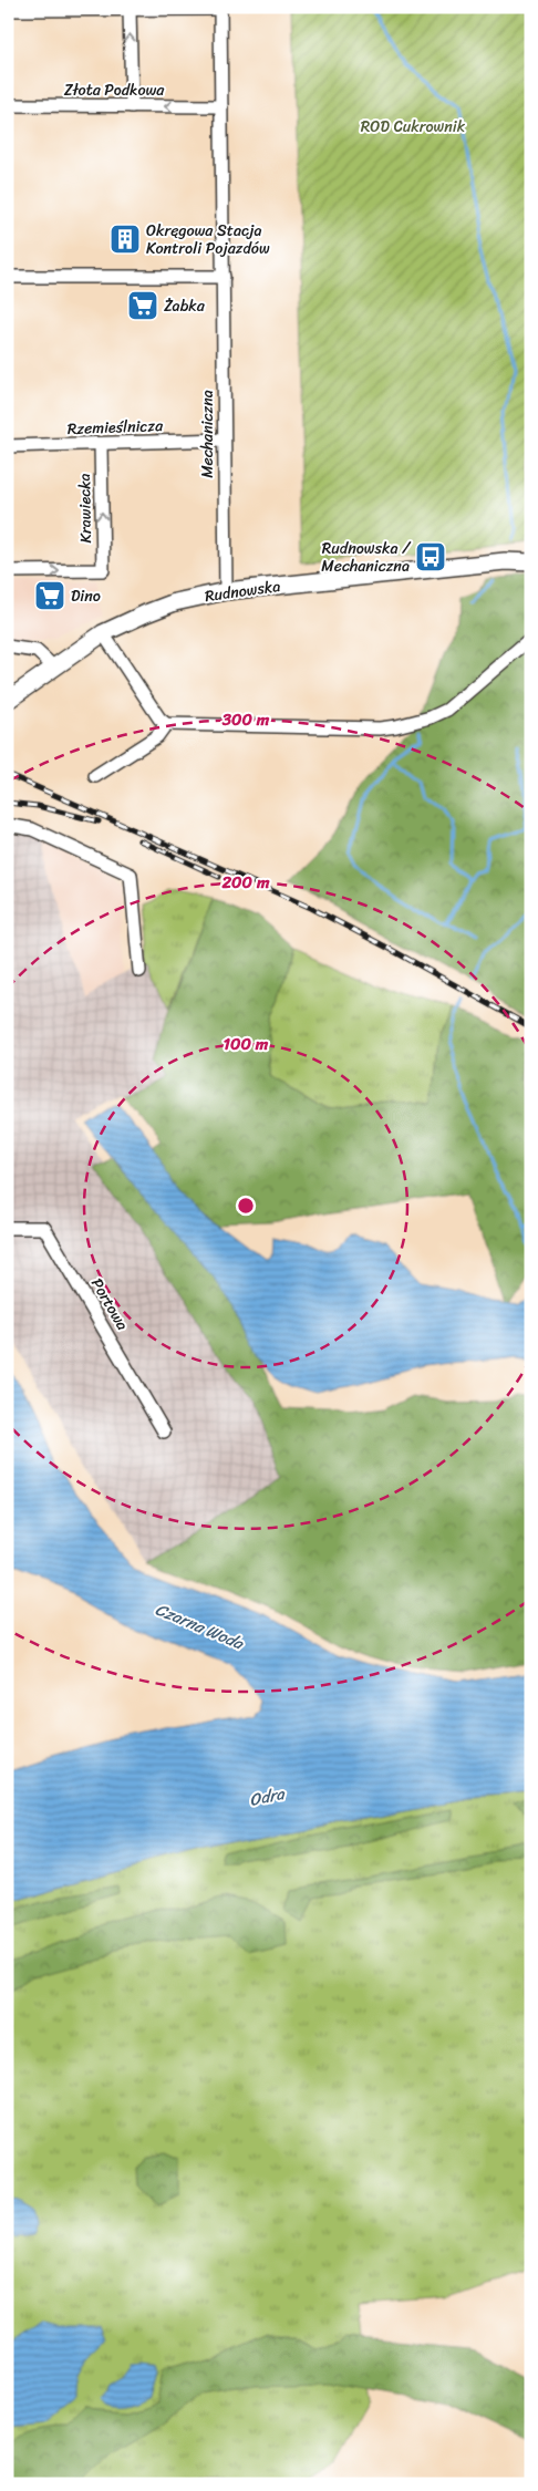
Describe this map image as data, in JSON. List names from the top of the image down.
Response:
{
  "streets": {
    "main road": ["Rudnowska"],
    "street": [
      "Złota Podkowa",
      "Rzemieślnicza",
      "Mechaniczna",
      "Krawiecka",
      "Portowa"
    ]
  },
  "crossings": [
    ["Złota Podkowa", "Mechaniczna"],
    ["Rzemieślnicza", "Mechaniczna"],
    ["Rzemieślnicza", "Krawiecka"],
    ["Mechaniczna", "Rudnowska"]
  ],
  "water": ["Czarna Woda", "Odra"],
  "parks": ["ROD Cukrownik"],
  "places": {
    "building": ["Okręgowa Stacja Kontroli Pojazdów"],
    "supermarket": ["Żabka", "Dino"],
    "bus stop": ["Rudnowska / Mechaniczna"]
  },
  "rings": ["300 m", "200 m", "100 m"]
}
